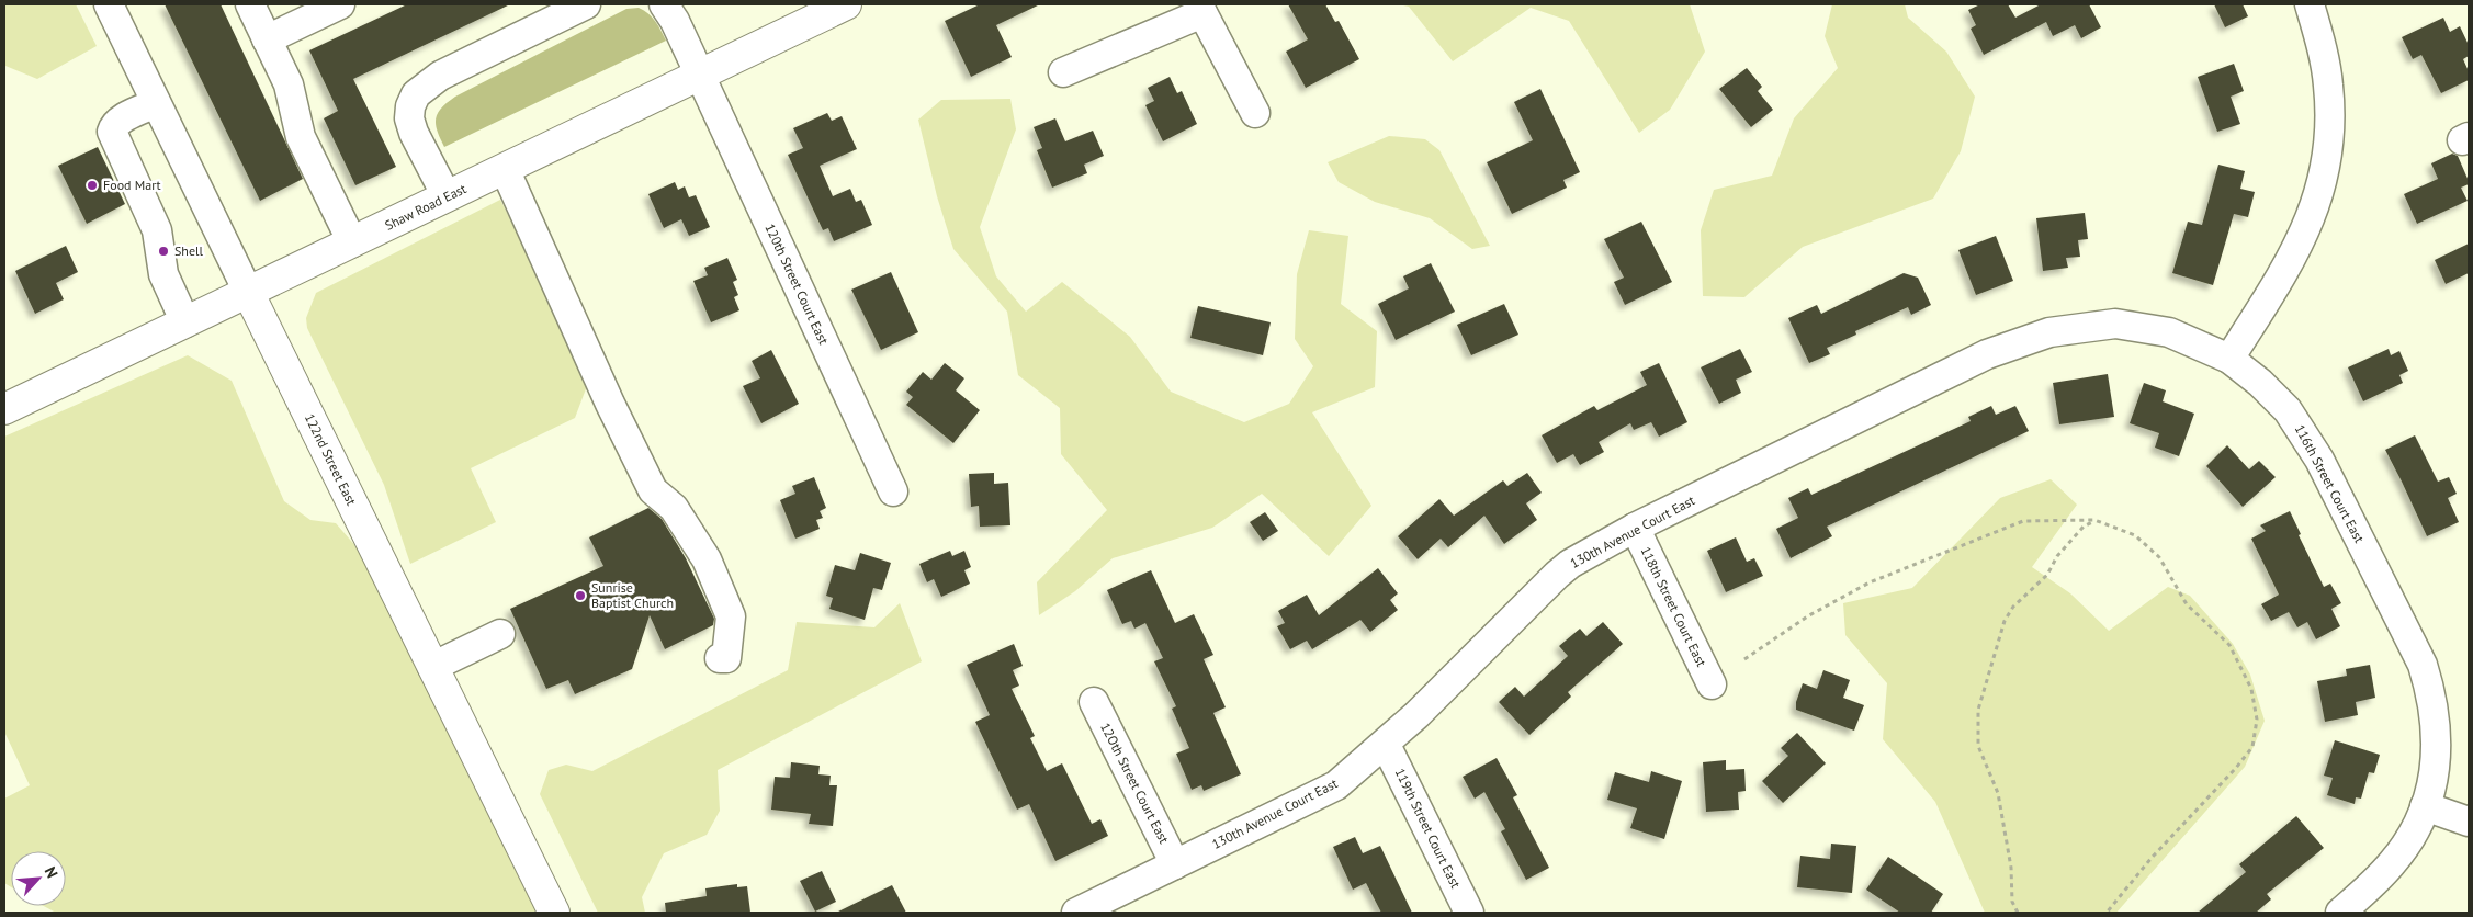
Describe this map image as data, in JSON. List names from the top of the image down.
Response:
{
  "streets": {
    "main road": ["Shaw Road East", "122nd Street East"],
    "street": [
      "120th Street Court East",
      "116th Street Court East",
      "130th Avenue Court East",
      "118th Street Court East",
      "12Oth Street Court East",
      "119th Street Court East"
    ]
  },
  "crossings": [
    ["Shaw Road East", "120th Street Court East"],
    ["Shaw Road East", "122nd Street East"],
    ["116th Street Court East", "130th Avenue Court East"],
    ["130th Avenue Court East", "118th Street Court East"],
    ["130th Avenue Court East", "12Oth Street Court East"],
    ["130th Avenue Court East", "119th Street Court East"]
  ],
  "places": ["Food Mart", "Shell", "Sunrise Baptist Church"],
  "north": "top right"
}
